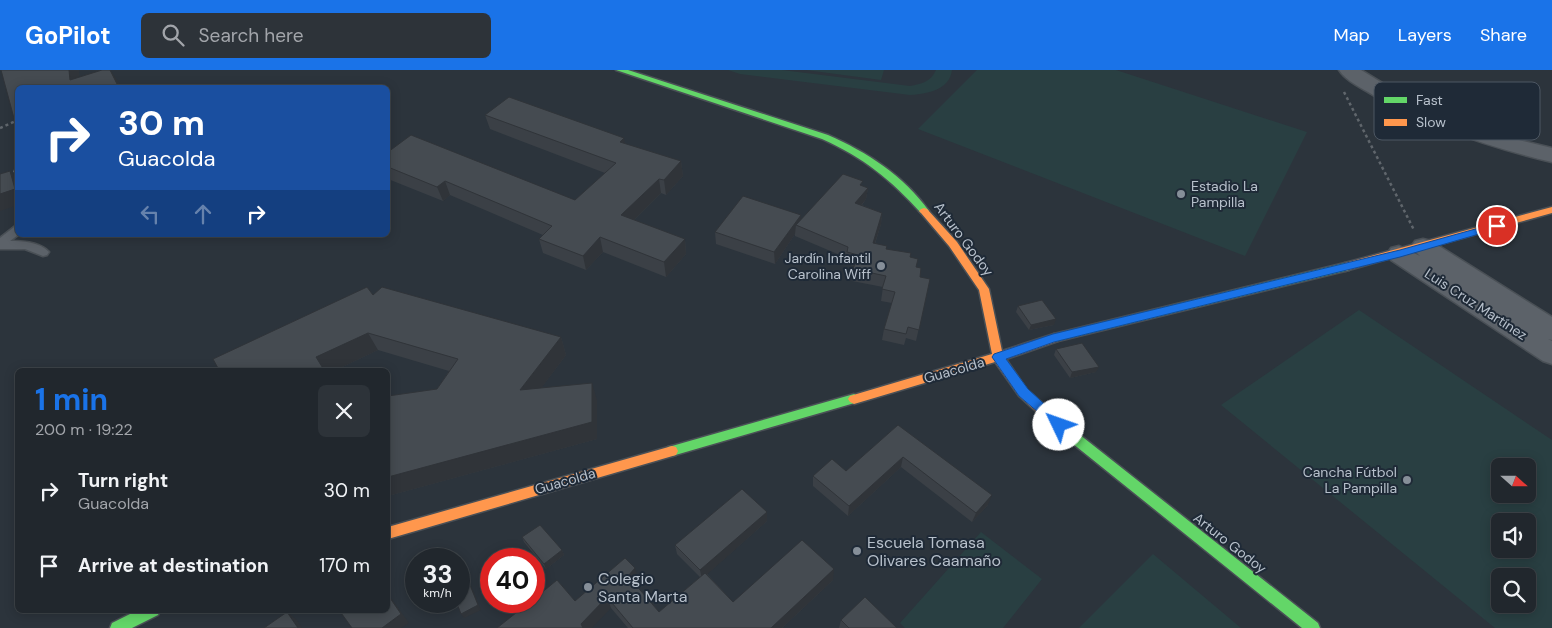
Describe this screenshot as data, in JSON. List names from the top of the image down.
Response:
{
  "streets": {
    "street": ["Arturo Godoy", "Luis Cruz Martínez", "Guacolda"]
  },
  "crossings": [
    ["Arturo Godoy", "Guacolda"],
    ["Luis Cruz Martínez", "Guacolda"]
  ],
  "places": [
    "Estadio La Pampilla",
    "Jardín Infantil Carolina Wiff",
    "Cancha Fútbol La Pampilla",
    "Escuela Tomasa Olivares Caamaño",
    "Colegio Santa Marta"
  ],
  "legend": ["Fast", "Slow"],
  "north": "right",
  "page": {
    "header": "GoPilot",
    "search": "Search here",
    "nav": ["Map", "Layers", "Share"],
    "turn": ["30 m", "Guacolda"],
    "heading": ["1 min", "200 m · 19:22"],
    "list": [
      {
        "name": "Turn right",
        "note": "Guacolda",
        "value": "30 m"
      },
      {
        "name": "Arrive at destination",
        "value": "170 m"
      }
    ],
    "speed": "33 km/h",
    "limit": "40"
  }
}
